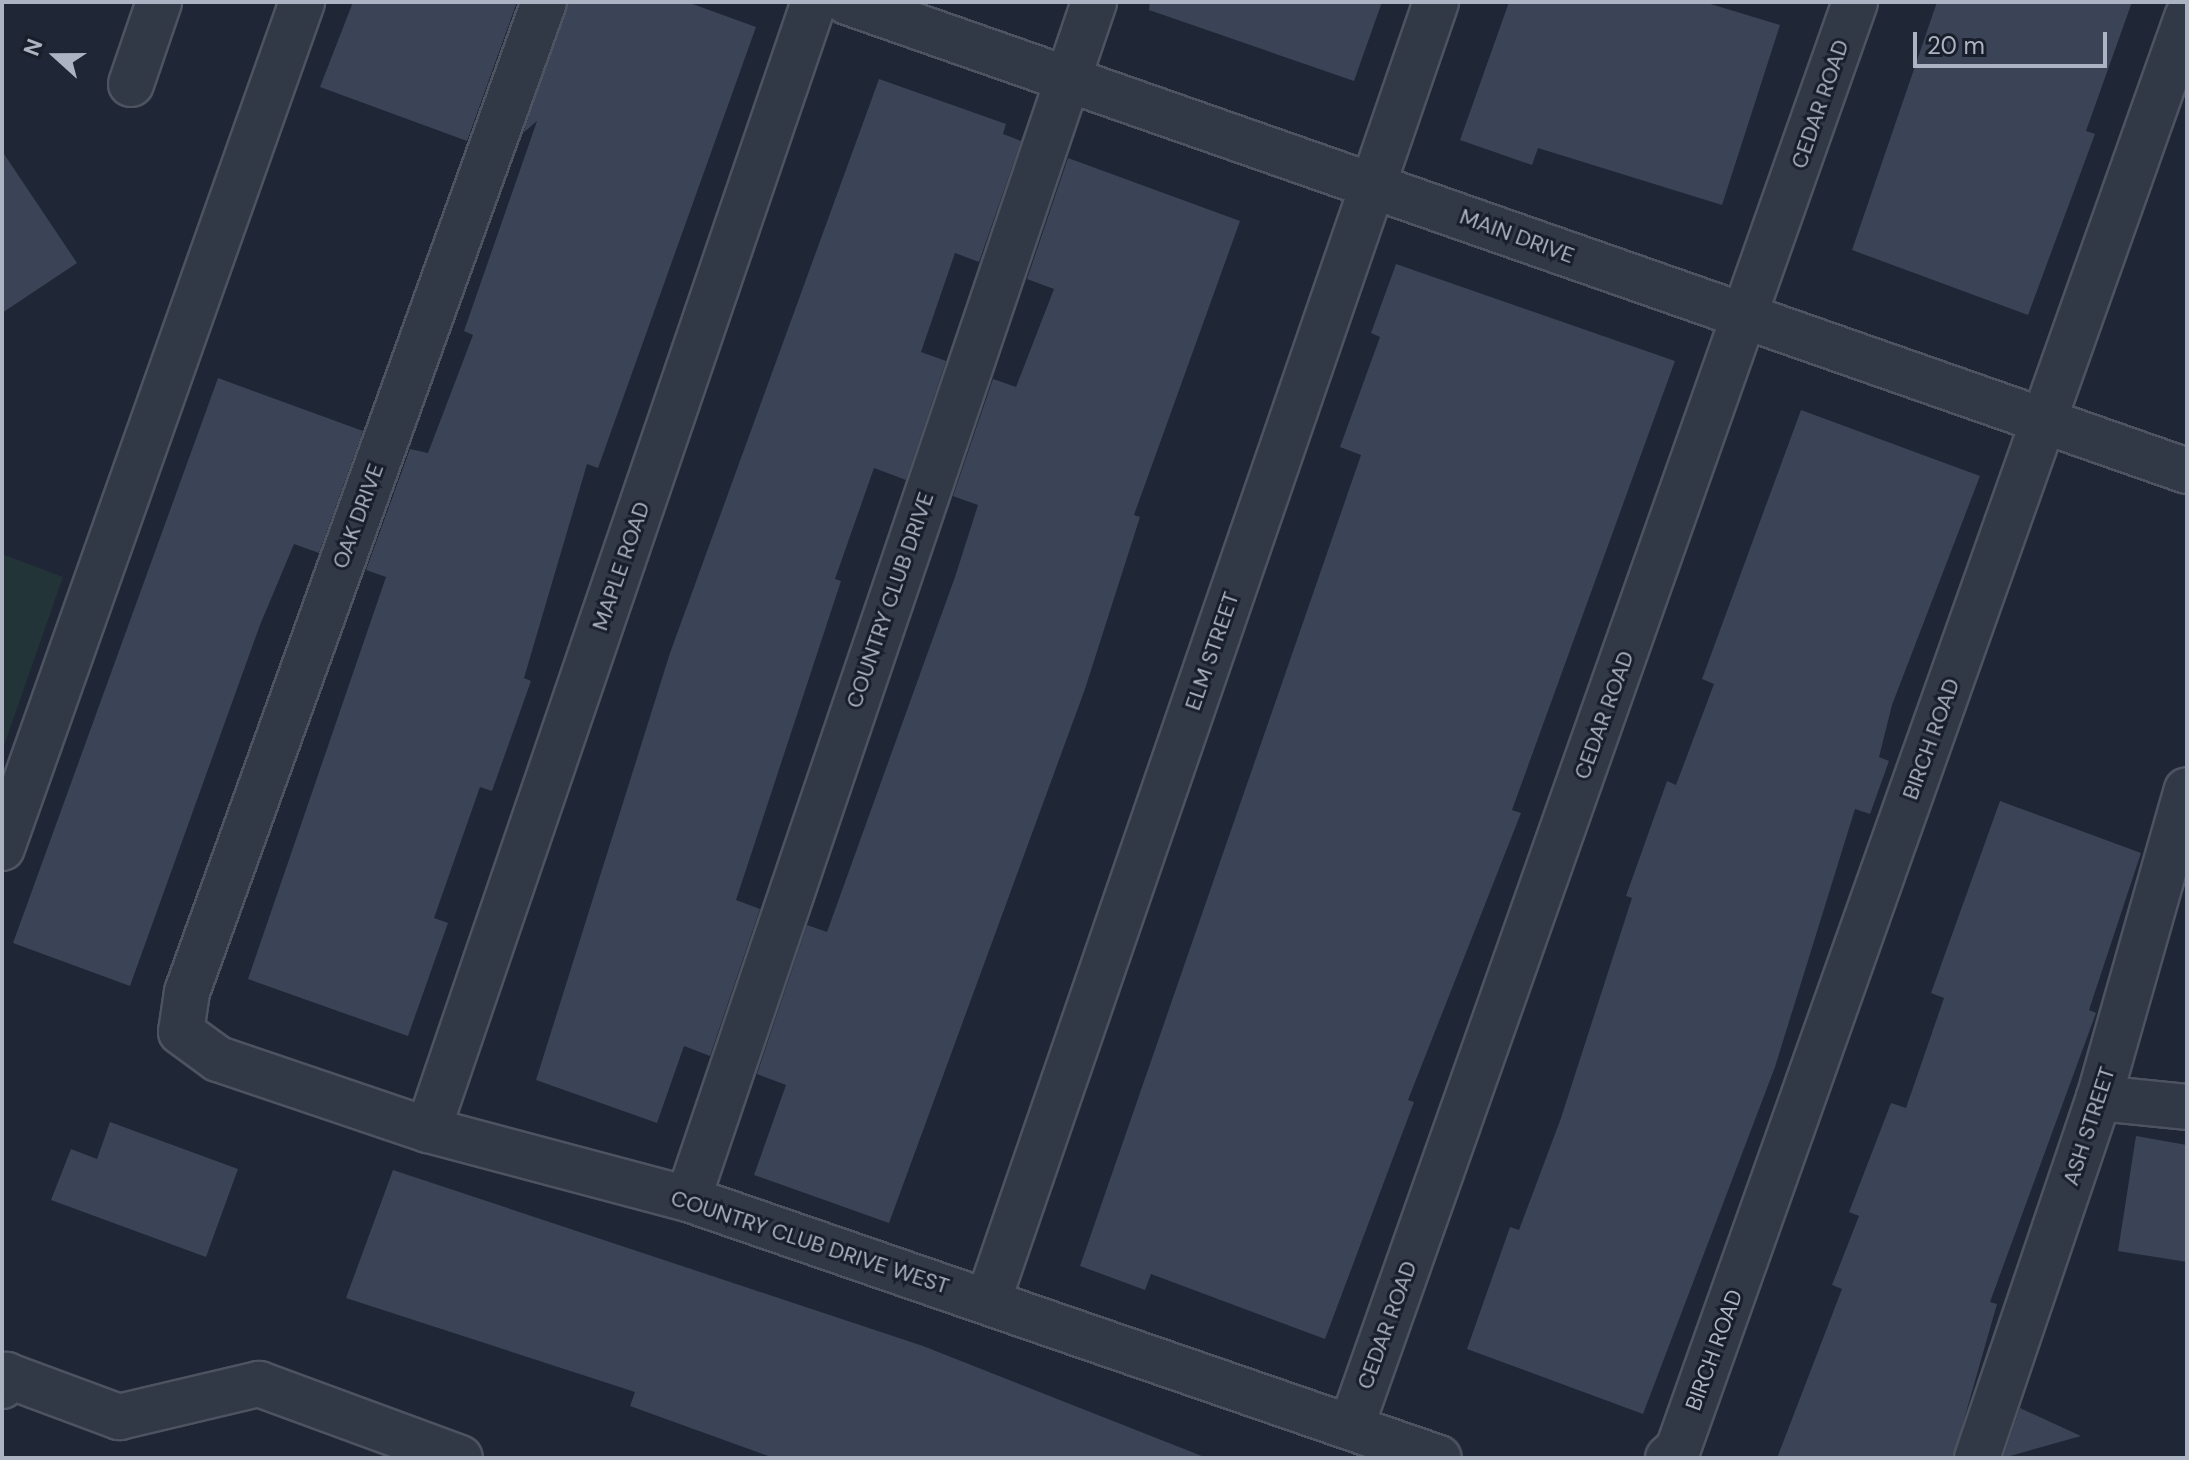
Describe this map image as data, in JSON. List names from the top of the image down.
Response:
{
  "streets": {
    "street": [
      "CEDAR ROAD",
      "MAIN DRIVE",
      "OAK DRIVE",
      "MAPLE ROAD",
      "COUNTRY CLUB DRIVE",
      "ELM STREET",
      "BIRCH ROAD",
      "ASH STREET",
      "COUNTRY CLUB DRIVE WEST"
    ]
  },
  "crossings": [
    ["CEDAR ROAD", "MAIN DRIVE"],
    ["CEDAR ROAD", "COUNTRY CLUB DRIVE WEST"],
    ["MAIN DRIVE", "COUNTRY CLUB DRIVE"],
    ["MAIN DRIVE", "ELM STREET"],
    ["MAIN DRIVE", "BIRCH ROAD"],
    ["OAK DRIVE", "COUNTRY CLUB DRIVE WEST"],
    ["MAPLE ROAD", "COUNTRY CLUB DRIVE WEST"],
    ["COUNTRY CLUB DRIVE", "COUNTRY CLUB DRIVE WEST"],
    ["ELM STREET", "COUNTRY CLUB DRIVE WEST"]
  ],
  "scale_bar": "20 m",
  "north": "left"
}
